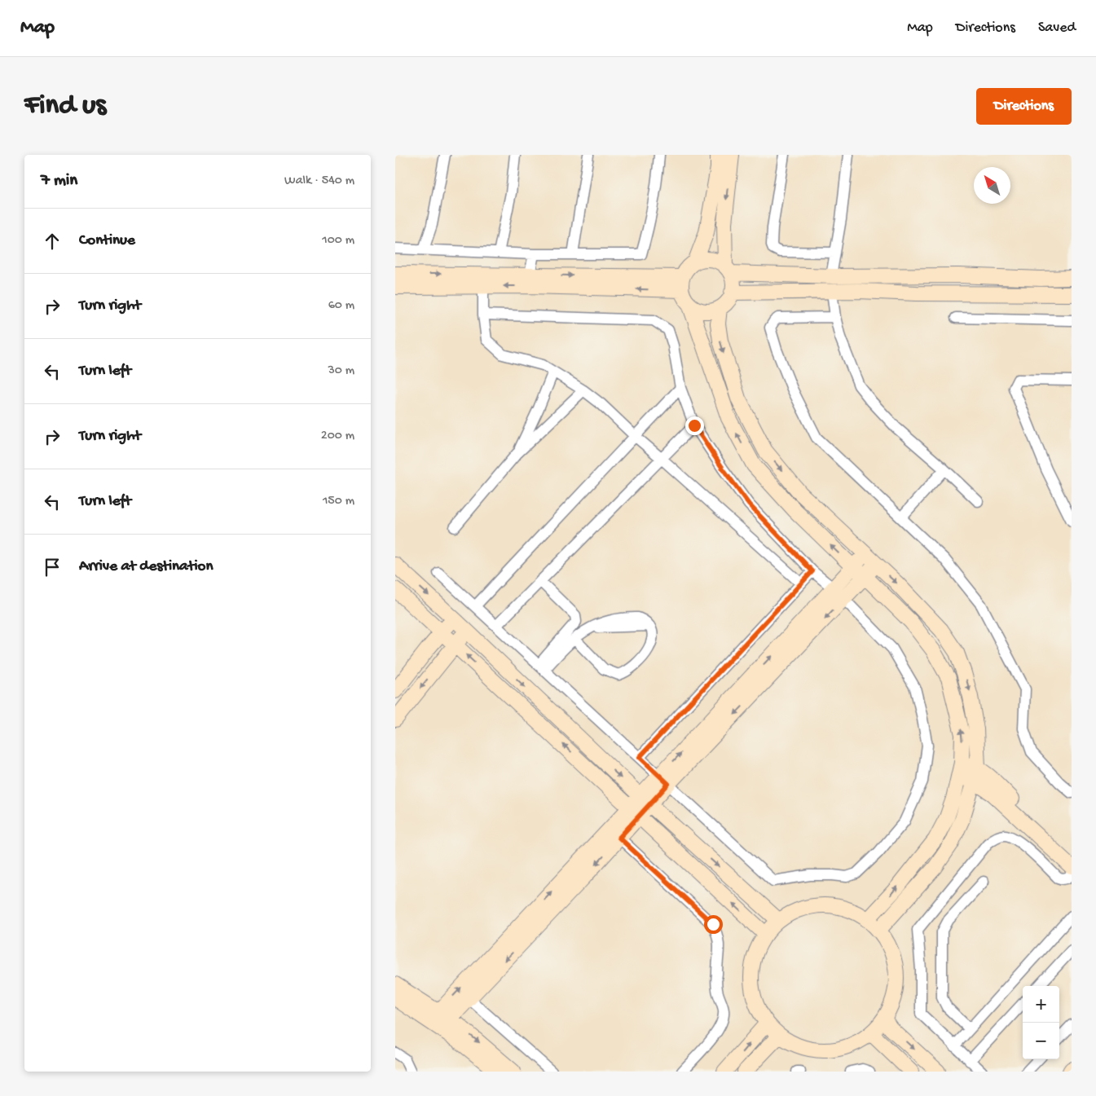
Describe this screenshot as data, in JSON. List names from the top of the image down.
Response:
{
  "north": "top left",
  "page": {
    "header": "Map",
    "nav": ["Map", "Directions", "Saved"],
    "buttons": "Directions",
    "title": "Find us",
    "heading": ["7 min", "Walk · 540 m"],
    "list": [
      ["Continue", "100 m"],
      ["Turn right", "60 m"],
      ["Turn left", "30 m"],
      ["Turn right", "200 m"],
      ["Turn left", "150 m"],
      "Arrive at destination"
    ],
    "map_buttons": ["+", "−"]
  }
}
